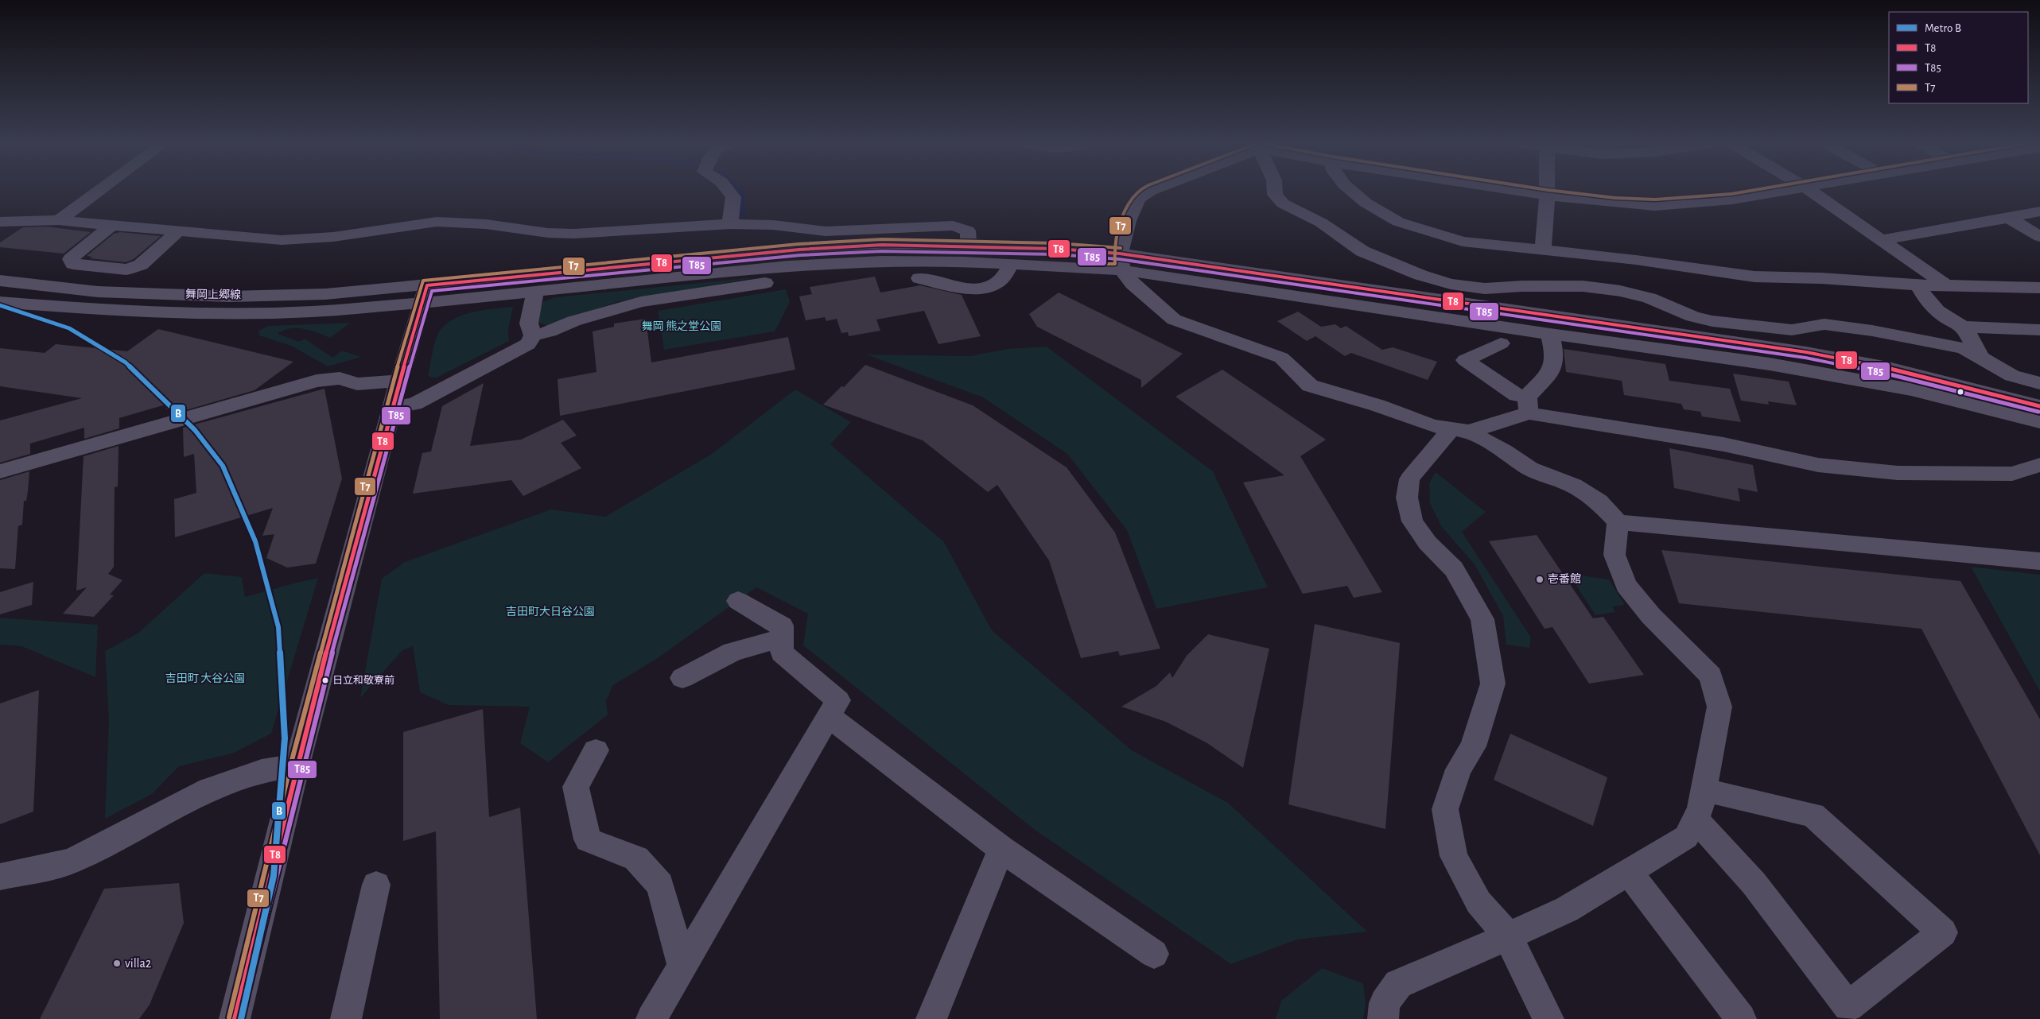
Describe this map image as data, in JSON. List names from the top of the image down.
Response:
{
  "streets": {
    "street": ["舞岡上郷線"]
  },
  "parks": ["舞岡 熊之堂公園", "吉田町大日谷公園", "吉田町 大谷公園"],
  "places": ["壱番館", "日立和敬寮前", "villa2"],
  "lines": [
    "transit line T7",
    "transit line T8",
    "transit line T85",
    "metro line B"
  ],
  "legend": [
    "Metro B",
    "T8",
    "T85",
    "T7"
  ]
}
